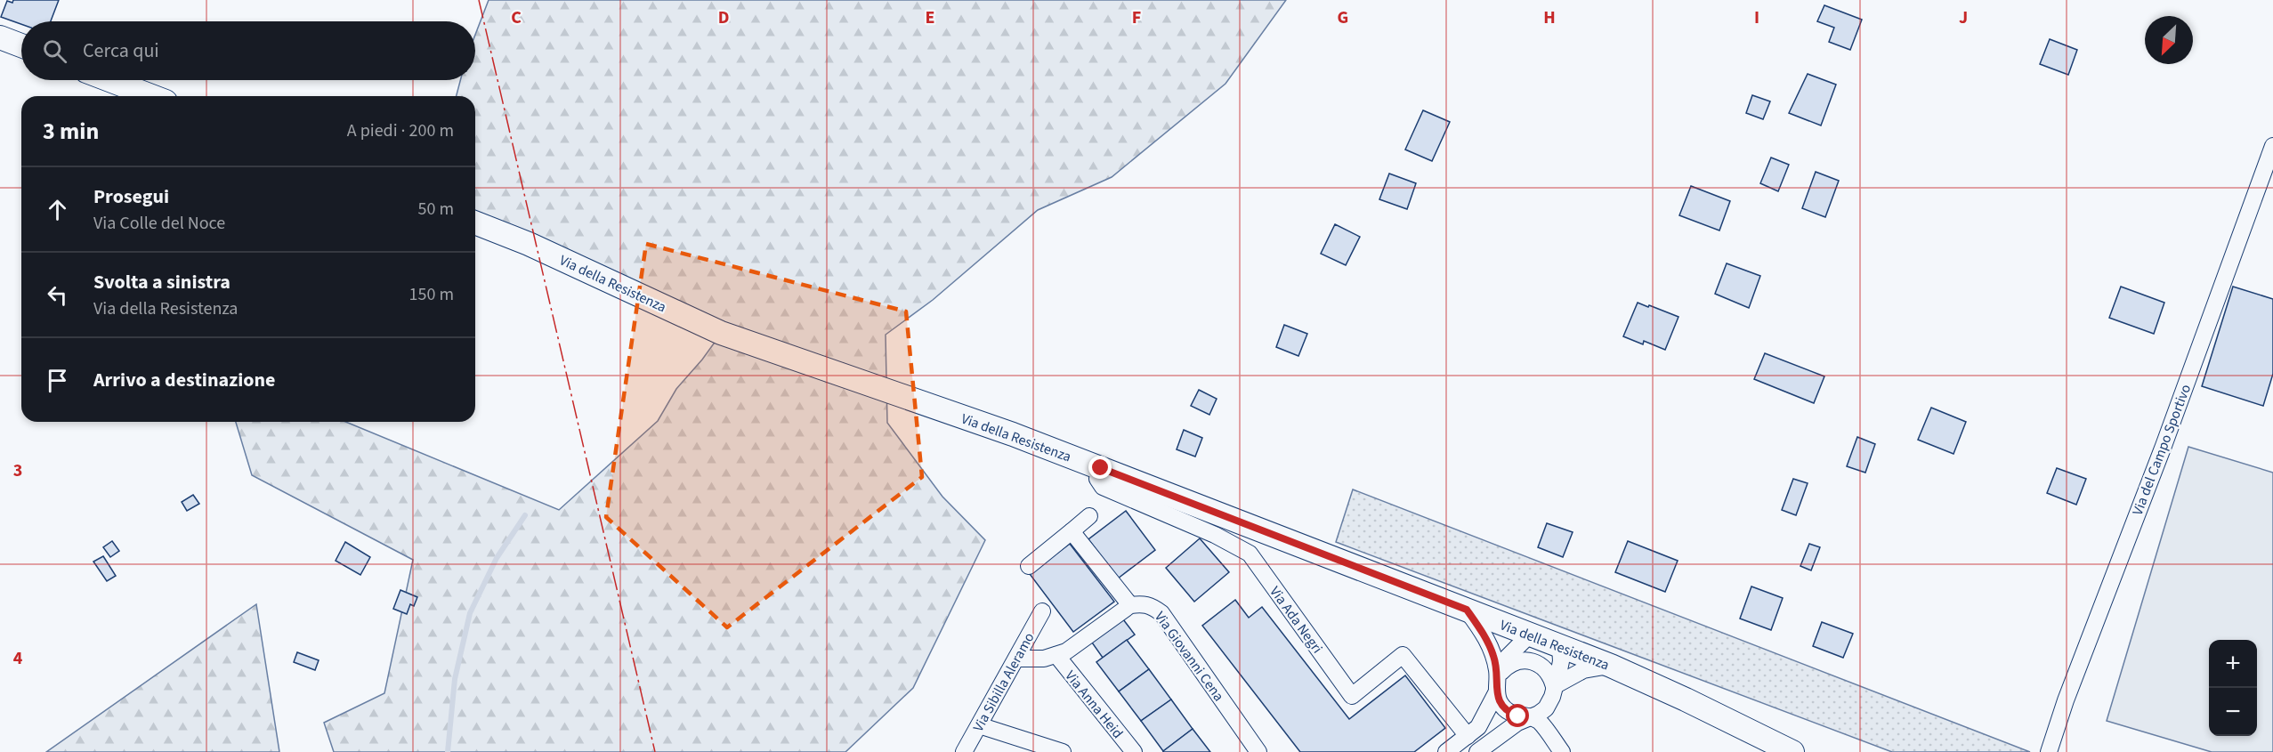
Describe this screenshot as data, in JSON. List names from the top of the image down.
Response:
{
  "streets": {
    "street": [
      "Via della Resistenza",
      "Via del Campo Sportivo",
      "Via Ada Negri",
      "Via Giovanni Cena",
      "Via Sibilla Aleramo",
      "Via Anna Heid"
    ]
  },
  "crossings": [
    ["Via della Resistenza", "Via Ada Negri"]
  ],
  "north": "bottom left",
  "page": {
    "search": "Cerca qui",
    "heading": ["3 min", "A piedi · 200 m"],
    "list": [
      ["Prosegui", "Via Colle del Noce", "50 m"],
      ["Svolta a sinistra", "Via della Resistenza", "150 m"],
      "Arrivo a destinazione"
    ],
    "map_buttons": ["+", "−"]
  },
  "grid": {
    "columns": [
      "C",
      "D",
      "E",
      "F",
      "G",
      "H",
      "I",
      "J"
    ],
    "rows": ["3", "4"]
  }
}
